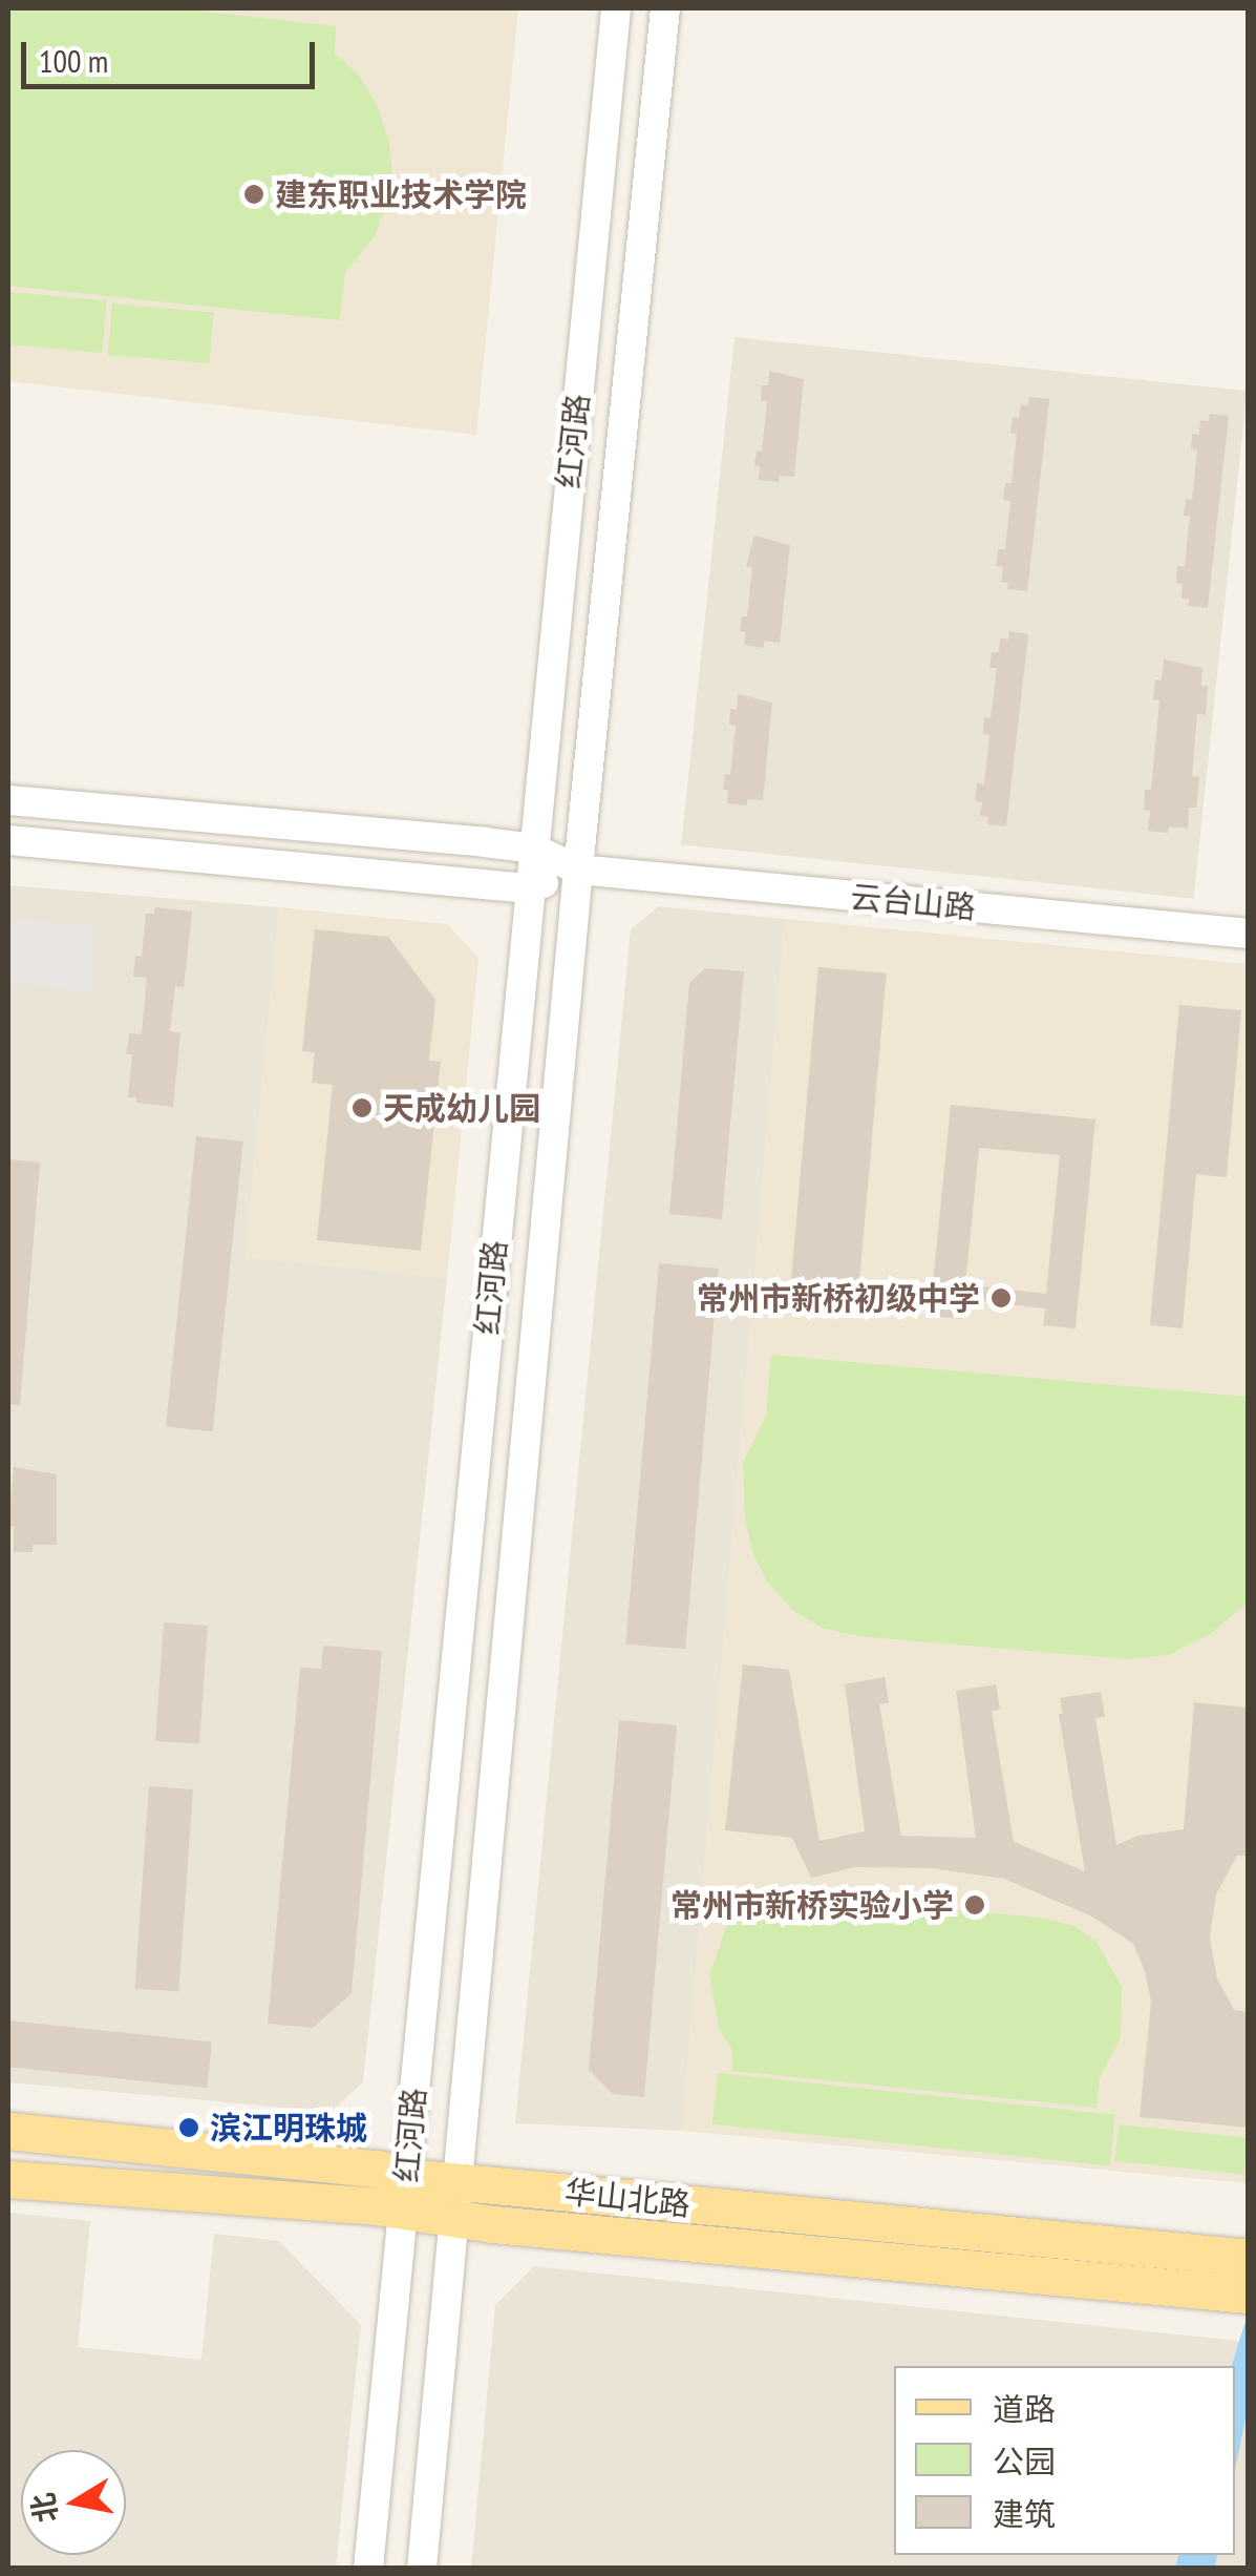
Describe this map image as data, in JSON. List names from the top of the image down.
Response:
{
  "streets": {
    "main road": ["华山北路"],
    "street": ["红河路", "云台山路"]
  },
  "crossings": [
    ["红河路", "云台山路"],
    ["红河路", "华山北路"]
  ],
  "places": [
    "建东职业技术学院",
    "天成幼儿园",
    "常州市新桥初级中学",
    "常州市新桥实验小学",
    "滨江明珠城"
  ],
  "legend": ["道路", "公园", "建筑"],
  "scale_bar": "100 m",
  "north": "left"
}
